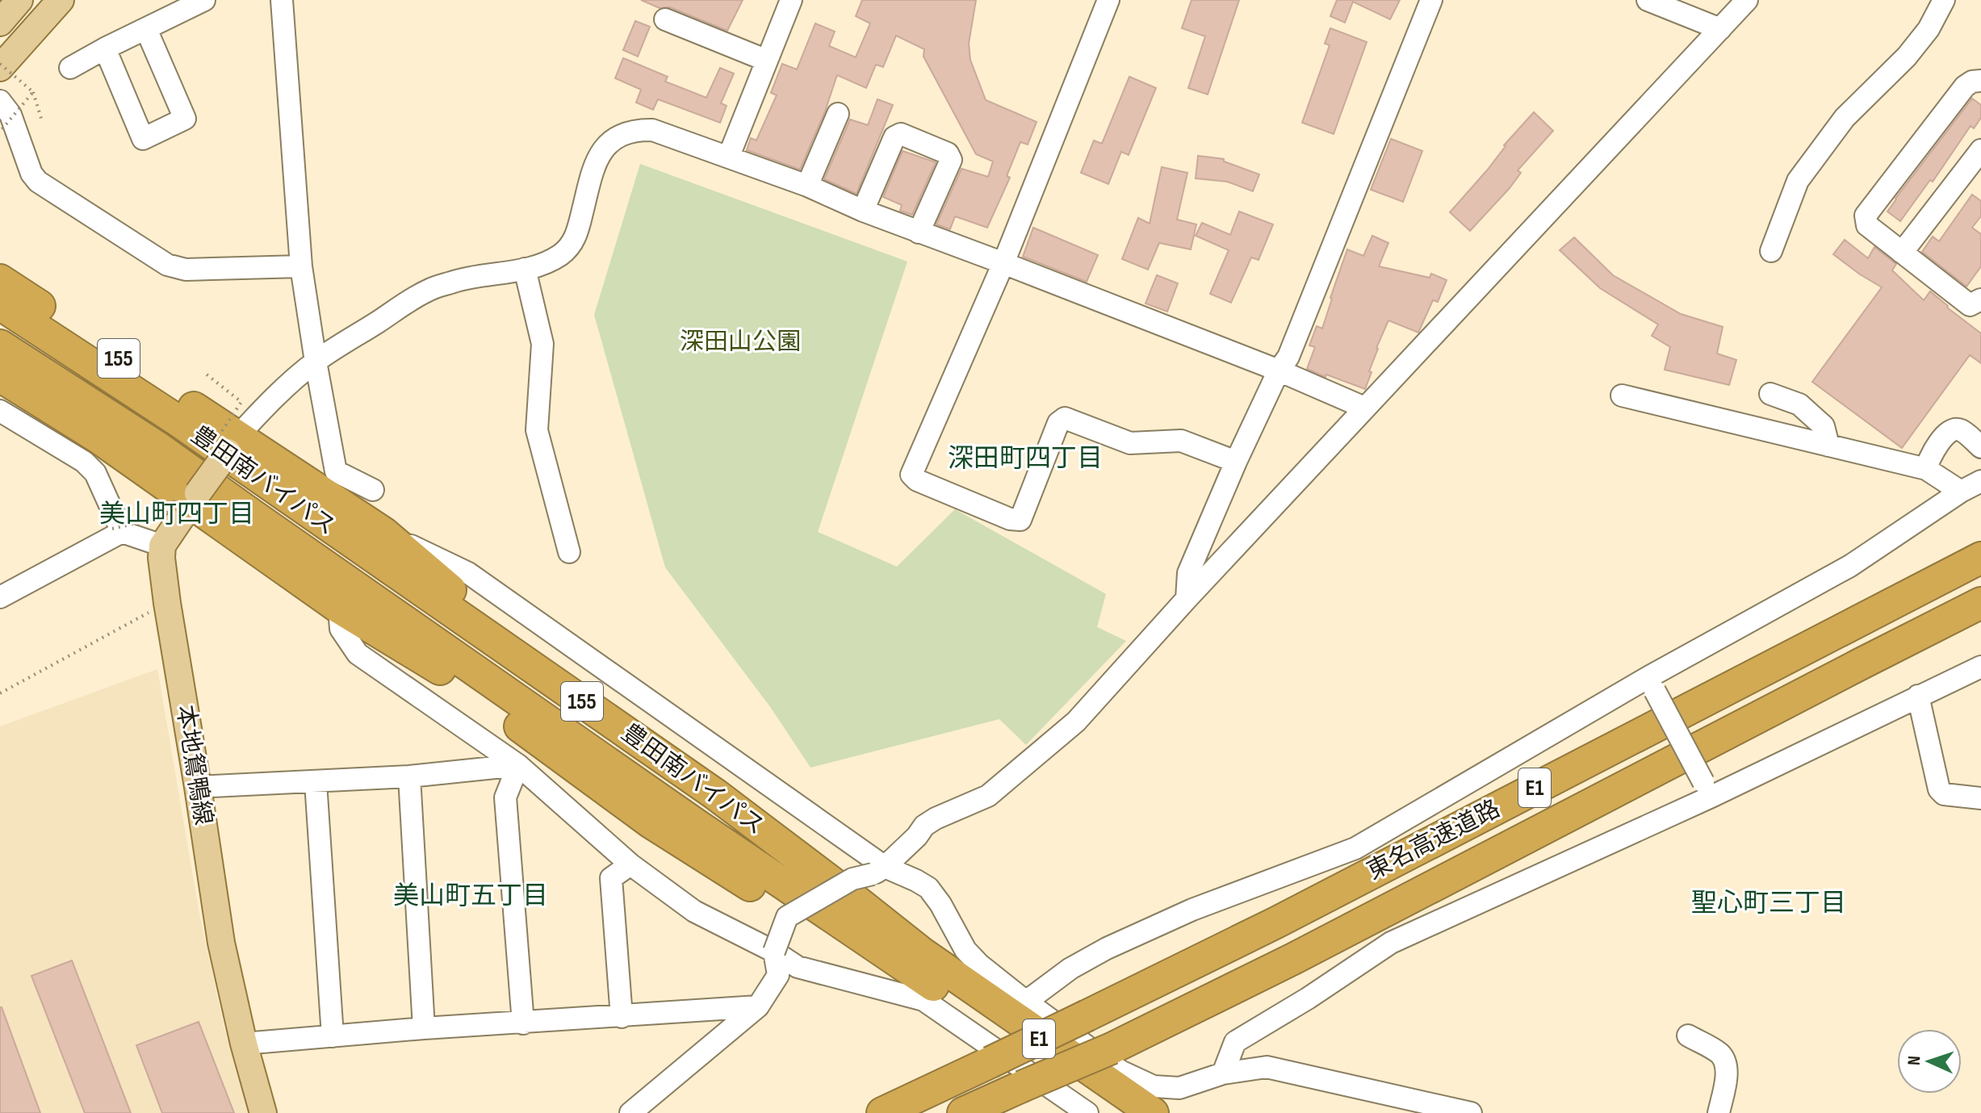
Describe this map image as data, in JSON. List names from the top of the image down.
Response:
{
  "streets": {
    "highway": [
      "155",
      "豊田南バイパス",
      "E1",
      "東名高速道路"
    ],
    "main road": ["本地鴛鴨線"]
  },
  "crossings": [
    ["155", "豊田南バイパス"]
  ],
  "districts": [
    "深田町四丁目",
    "美山町四丁目",
    "美山町五丁目",
    "聖心町三丁目"
  ],
  "parks": ["深田山公園"],
  "north": "left"
}
